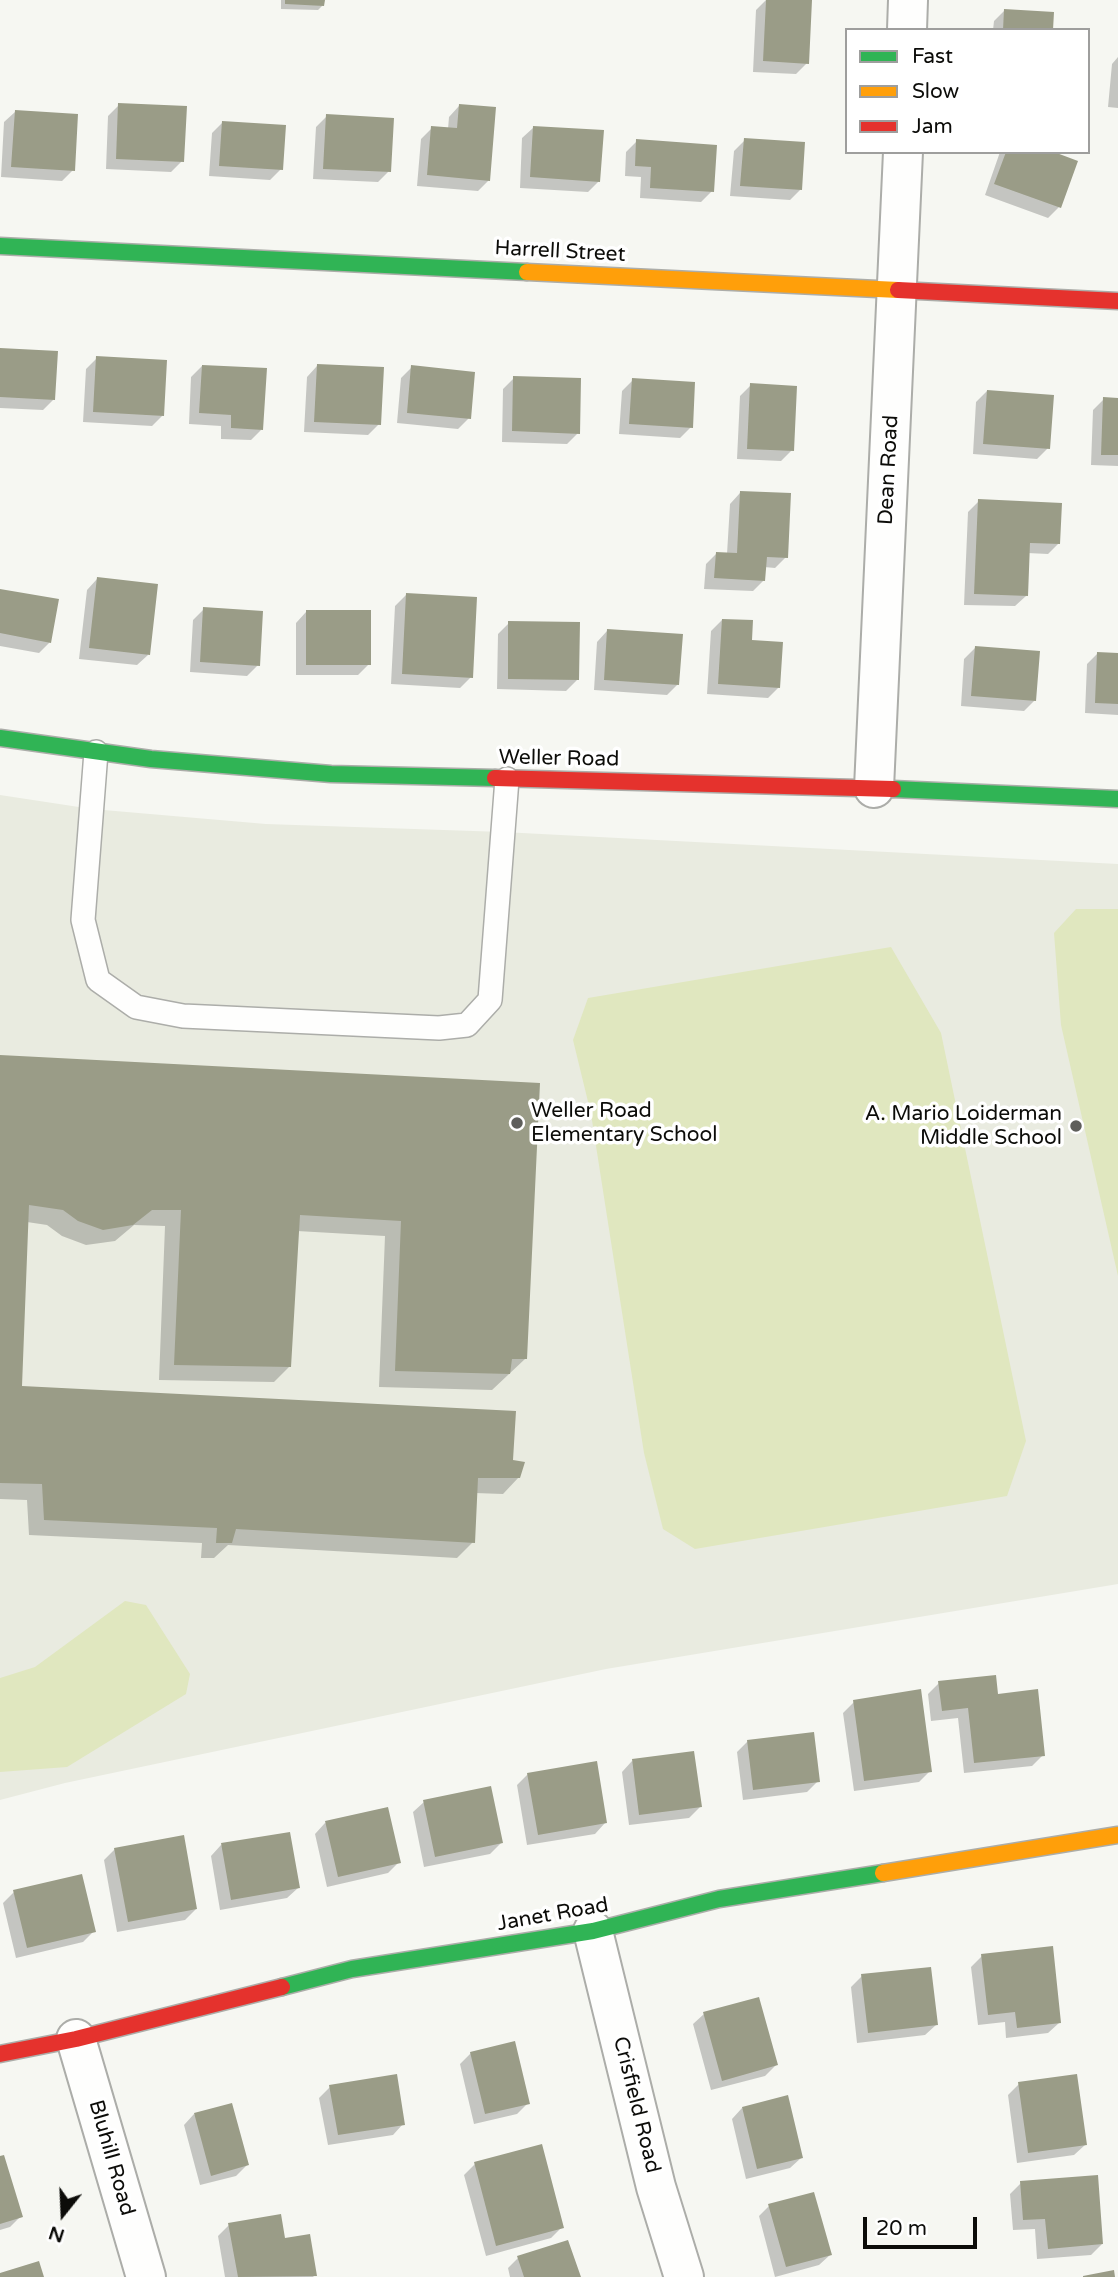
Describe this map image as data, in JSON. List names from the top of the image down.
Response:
{
  "streets": {
    "street": [
      "Harrell Street",
      "Dean Road",
      "Weller Road",
      "Janet Road",
      "Crisfield Road",
      "Bluhill Road"
    ]
  },
  "crossings": [
    ["Harrell Street", "Dean Road"],
    ["Dean Road", "Weller Road"],
    ["Janet Road", "Crisfield Road"],
    ["Janet Road", "Bluhill Road"]
  ],
  "places": ["Weller Road Elementary School", "A. Mario Loiderman Middle School"],
  "legend": ["Fast", "Slow", "Jam"],
  "scale_bar": "20 m",
  "north": "bottom"
}
